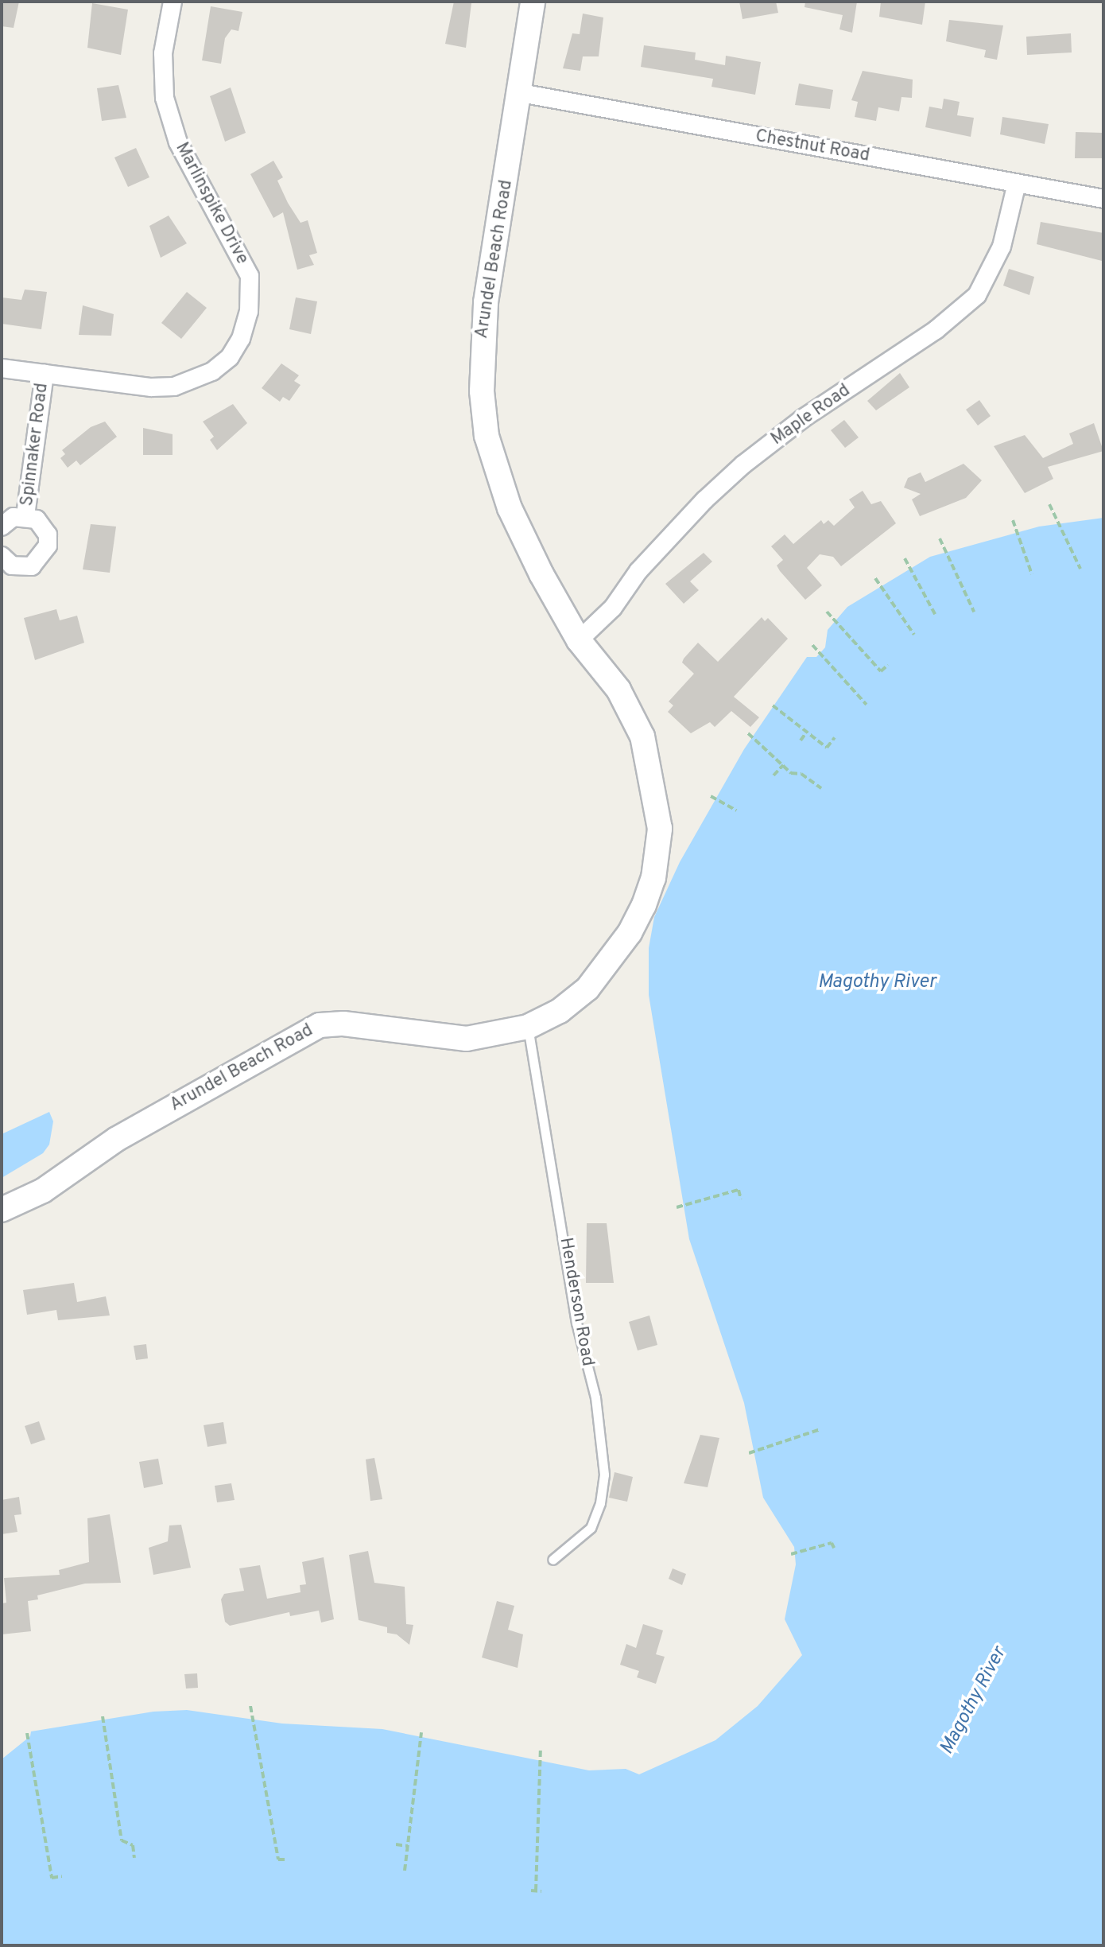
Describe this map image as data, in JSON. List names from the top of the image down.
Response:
{
  "streets": {
    "street": [
      "Chestnut Road",
      "Marlinspike Drive",
      "Arundel Beach Road",
      "Maple Road",
      "Spinnaker Road"
    ],
    "lane": ["Henderson Road"]
  },
  "crossings": [
    ["Chestnut Road", "Arundel Beach Road"],
    ["Chestnut Road", "Maple Road"],
    ["Marlinspike Drive", "Spinnaker Road"],
    ["Arundel Beach Road", "Maple Road"],
    ["Arundel Beach Road", "Henderson Road"]
  ],
  "water": ["Magothy River"]
}
